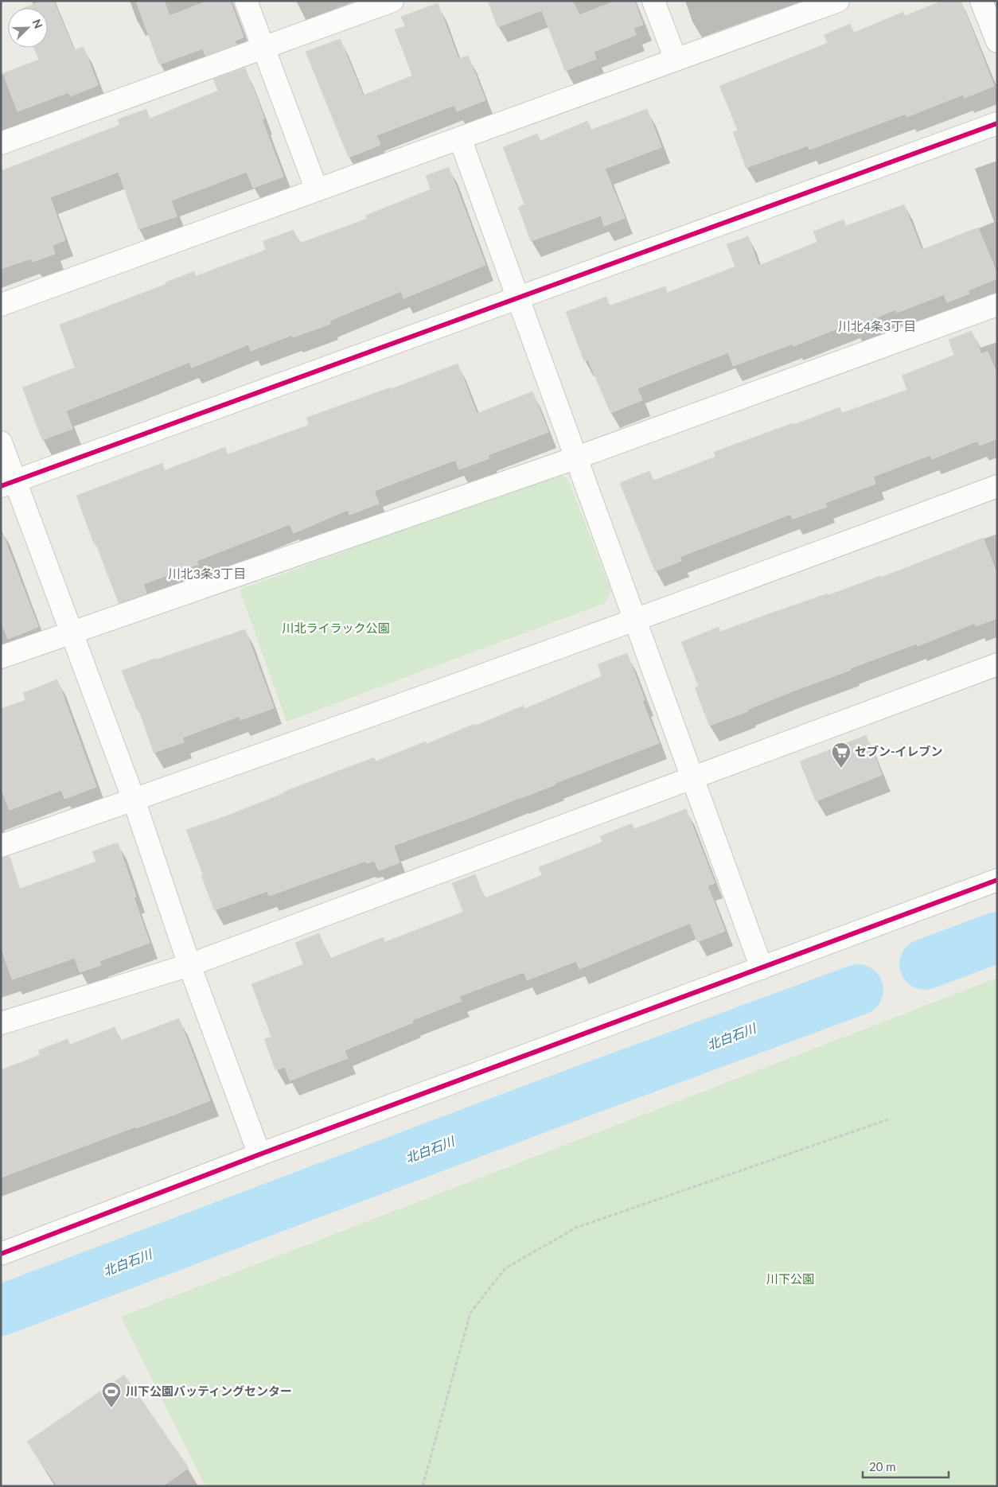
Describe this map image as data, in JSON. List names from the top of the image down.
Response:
{
  "districts": ["川北4条3丁目", "川北3条3丁目"],
  "water": ["北白石川"],
  "parks": ["川北ライラック公園", "川下公園"],
  "places": {
    "supermarket": ["セブン-イレブン"],
    "sports": ["川下公園バッティングセンター"]
  },
  "scale_bar": "20 m",
  "north": "top right"
}
